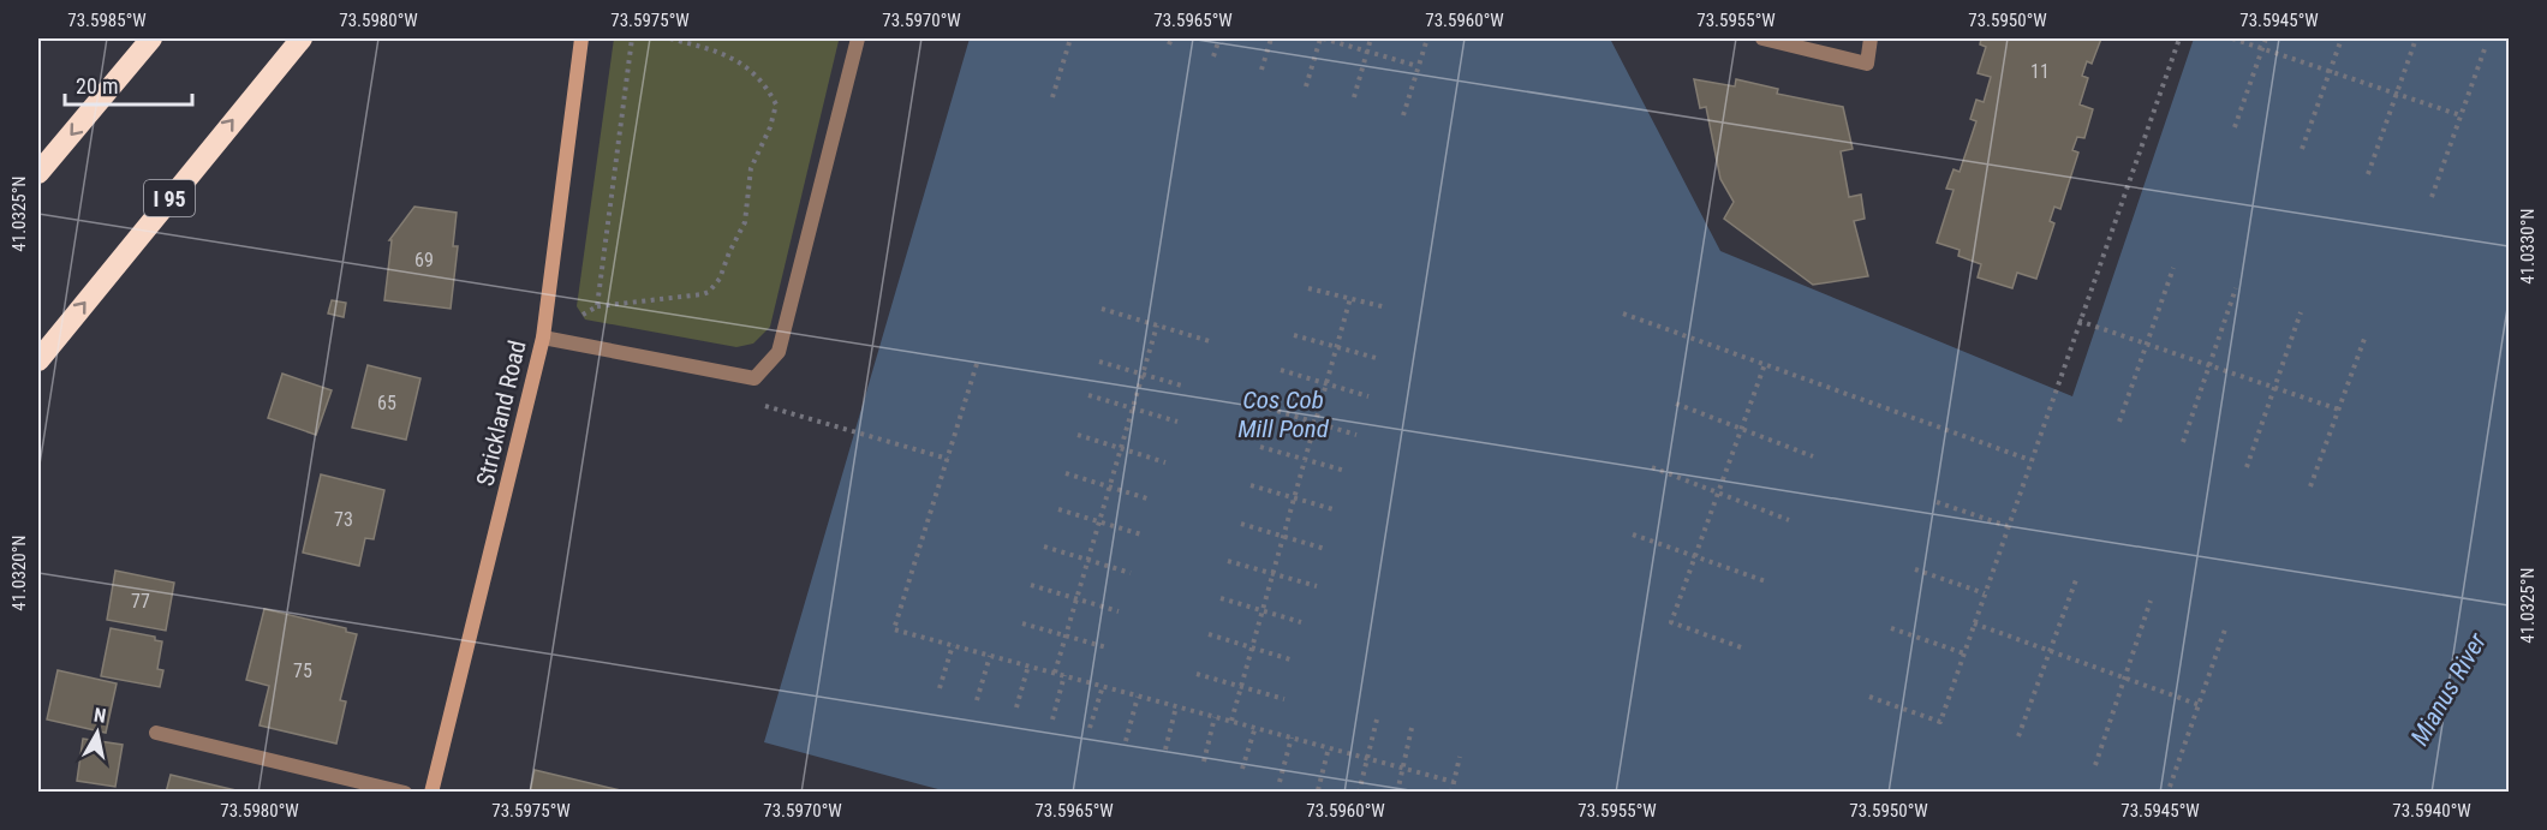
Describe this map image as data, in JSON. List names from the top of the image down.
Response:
{
  "streets": {
    "highway": ["I 95"],
    "main road": ["Strickland Road"]
  },
  "water": ["Cos Cob Mill Pond", "Mianus River"],
  "house_numbers": [
    "11",
    "69",
    "65",
    "73",
    "77",
    "75"
  ],
  "scale_bar": "20 m",
  "north": "top",
  "coordinates": [
    "73.5985°W",
    "73.5980°W",
    "73.5975°W",
    "73.5970°W",
    "73.5965°W",
    "73.5960°W",
    "73.5955°W",
    "73.5950°W",
    "73.5945°W",
    "41.0325°N",
    "41.0330°N",
    "41.0320°N",
    "73.5940°W"
  ]
}
